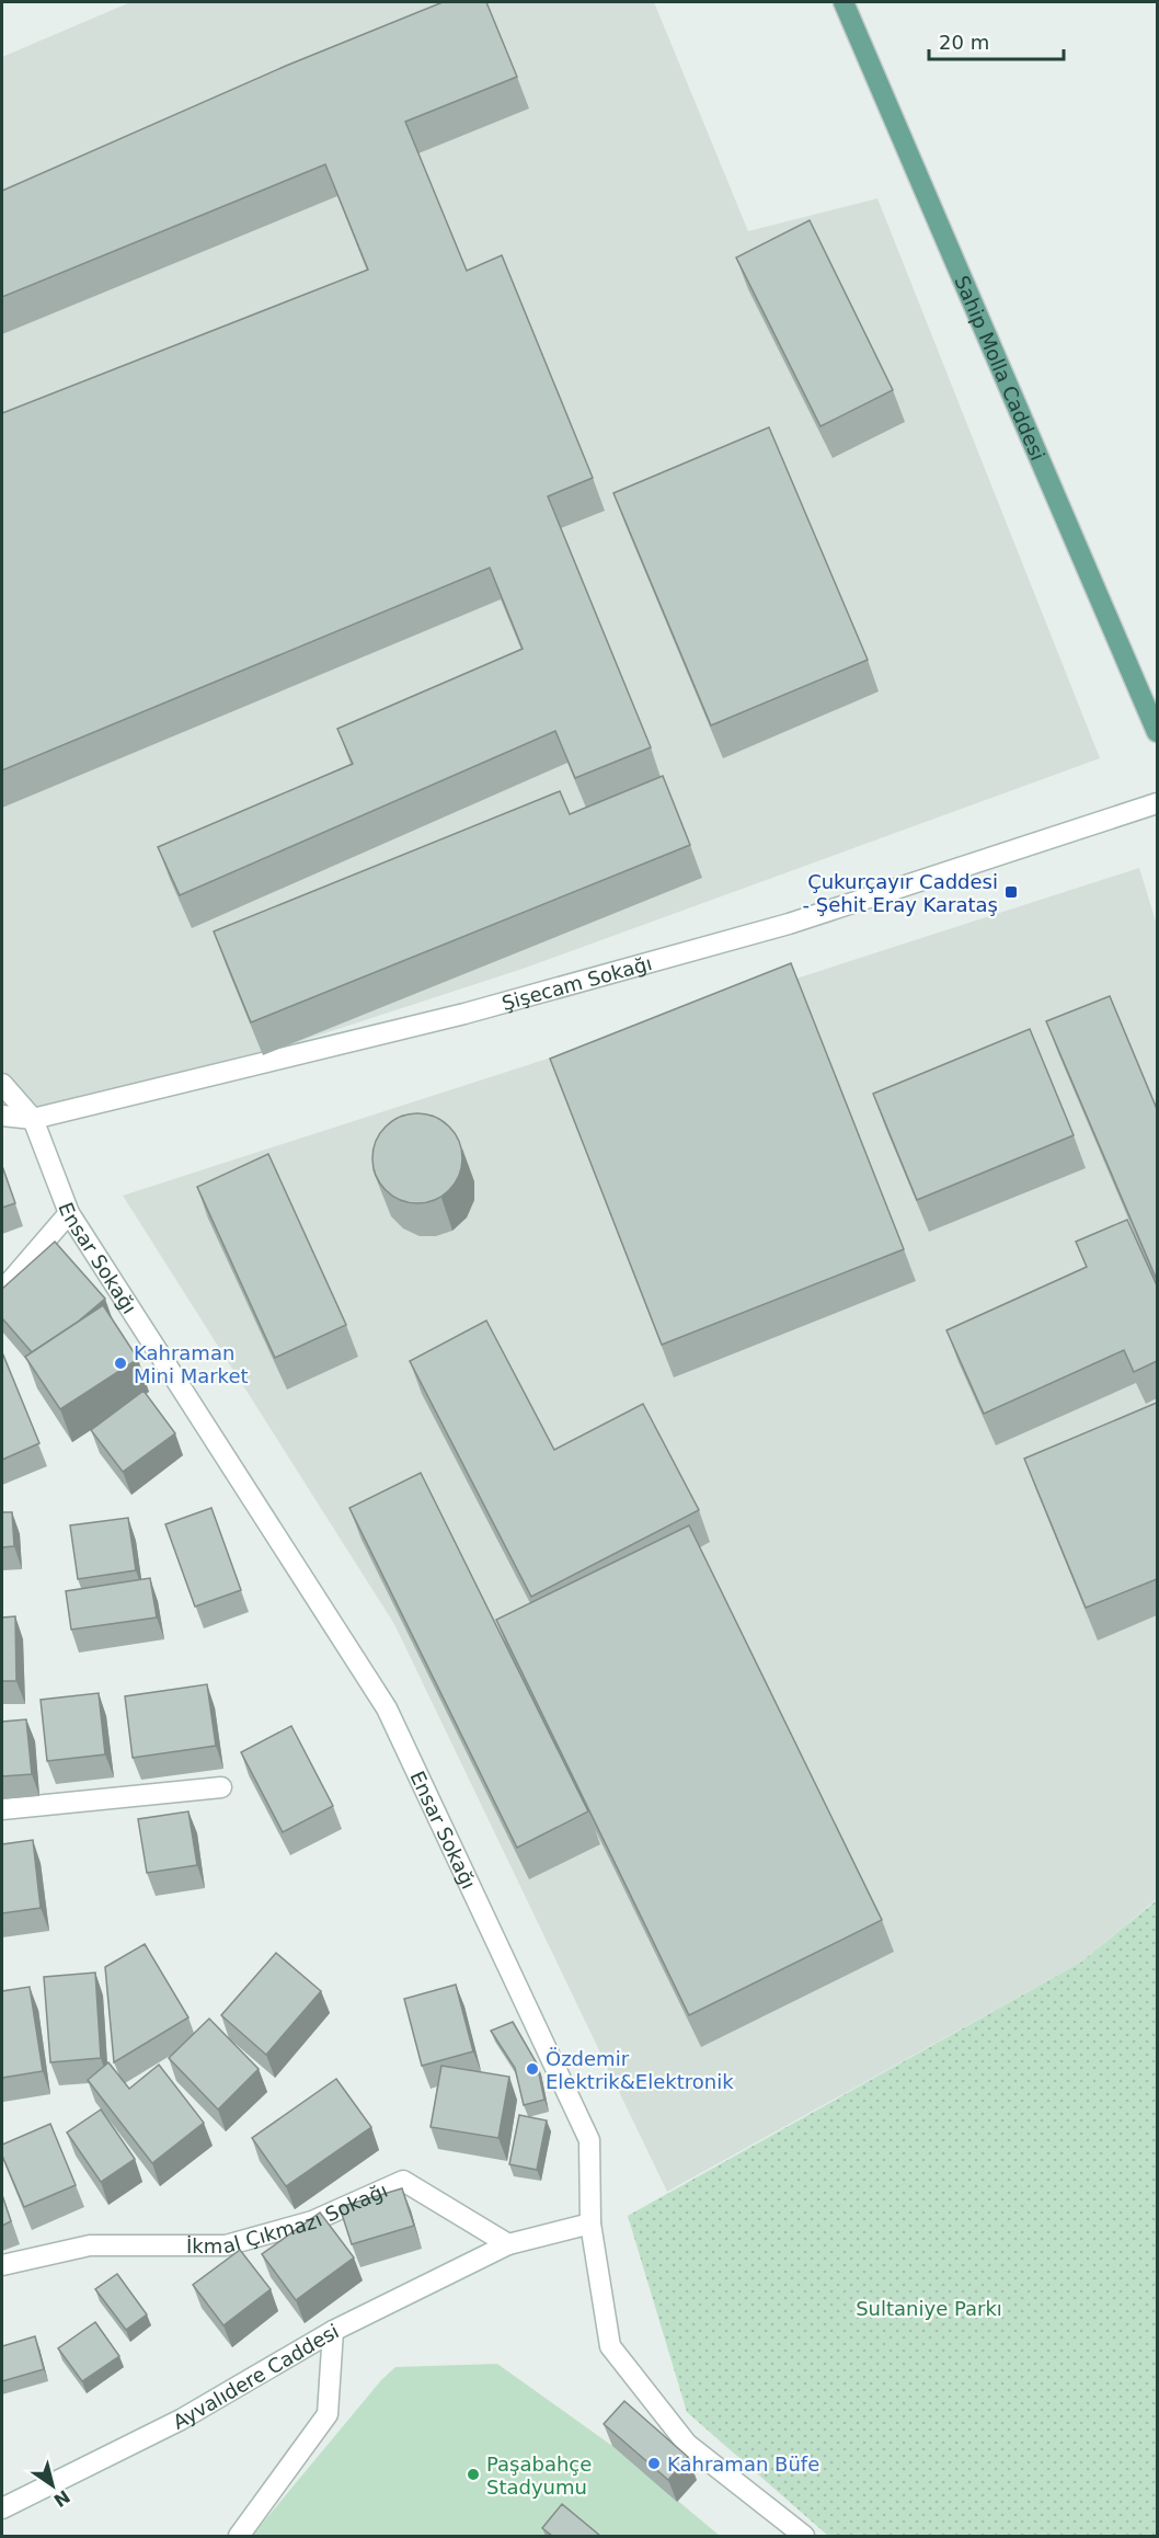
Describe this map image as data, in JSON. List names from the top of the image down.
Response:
{
  "streets": {
    "main road": ["Sahip Molla Caddesi"],
    "street": [
      "Şişecam Sokağı",
      "Ensar Sokağı",
      "İkmal Çıkmazı Sokağı",
      "Ayvalıdere Caddesi"
    ]
  },
  "crossings": [
    ["Şişecam Sokağı", "Ensar Sokağı"],
    ["İkmal Çıkmazı Sokağı", "Ayvalıdere Caddesi"]
  ],
  "parks": ["Sultaniye Parkı"],
  "places": {
    "transit": ["Çukurçayır Caddesi - Şehit Eray Karataş"],
    "other": [
      "Kahraman Mini Market",
      "Özdemir Elektrik&Elektronik",
      "Kahraman Büfe",
      "Paşabahçe Stadyumu"
    ]
  },
  "scale_bar": "20 m",
  "north": "bottom right"
}
